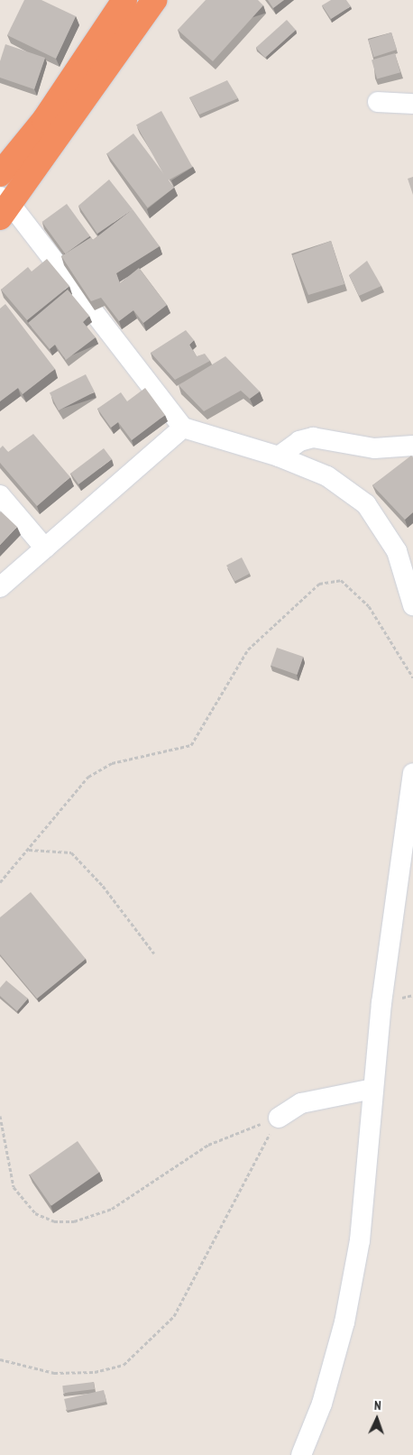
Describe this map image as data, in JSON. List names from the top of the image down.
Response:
{
  "north": "top"
}
